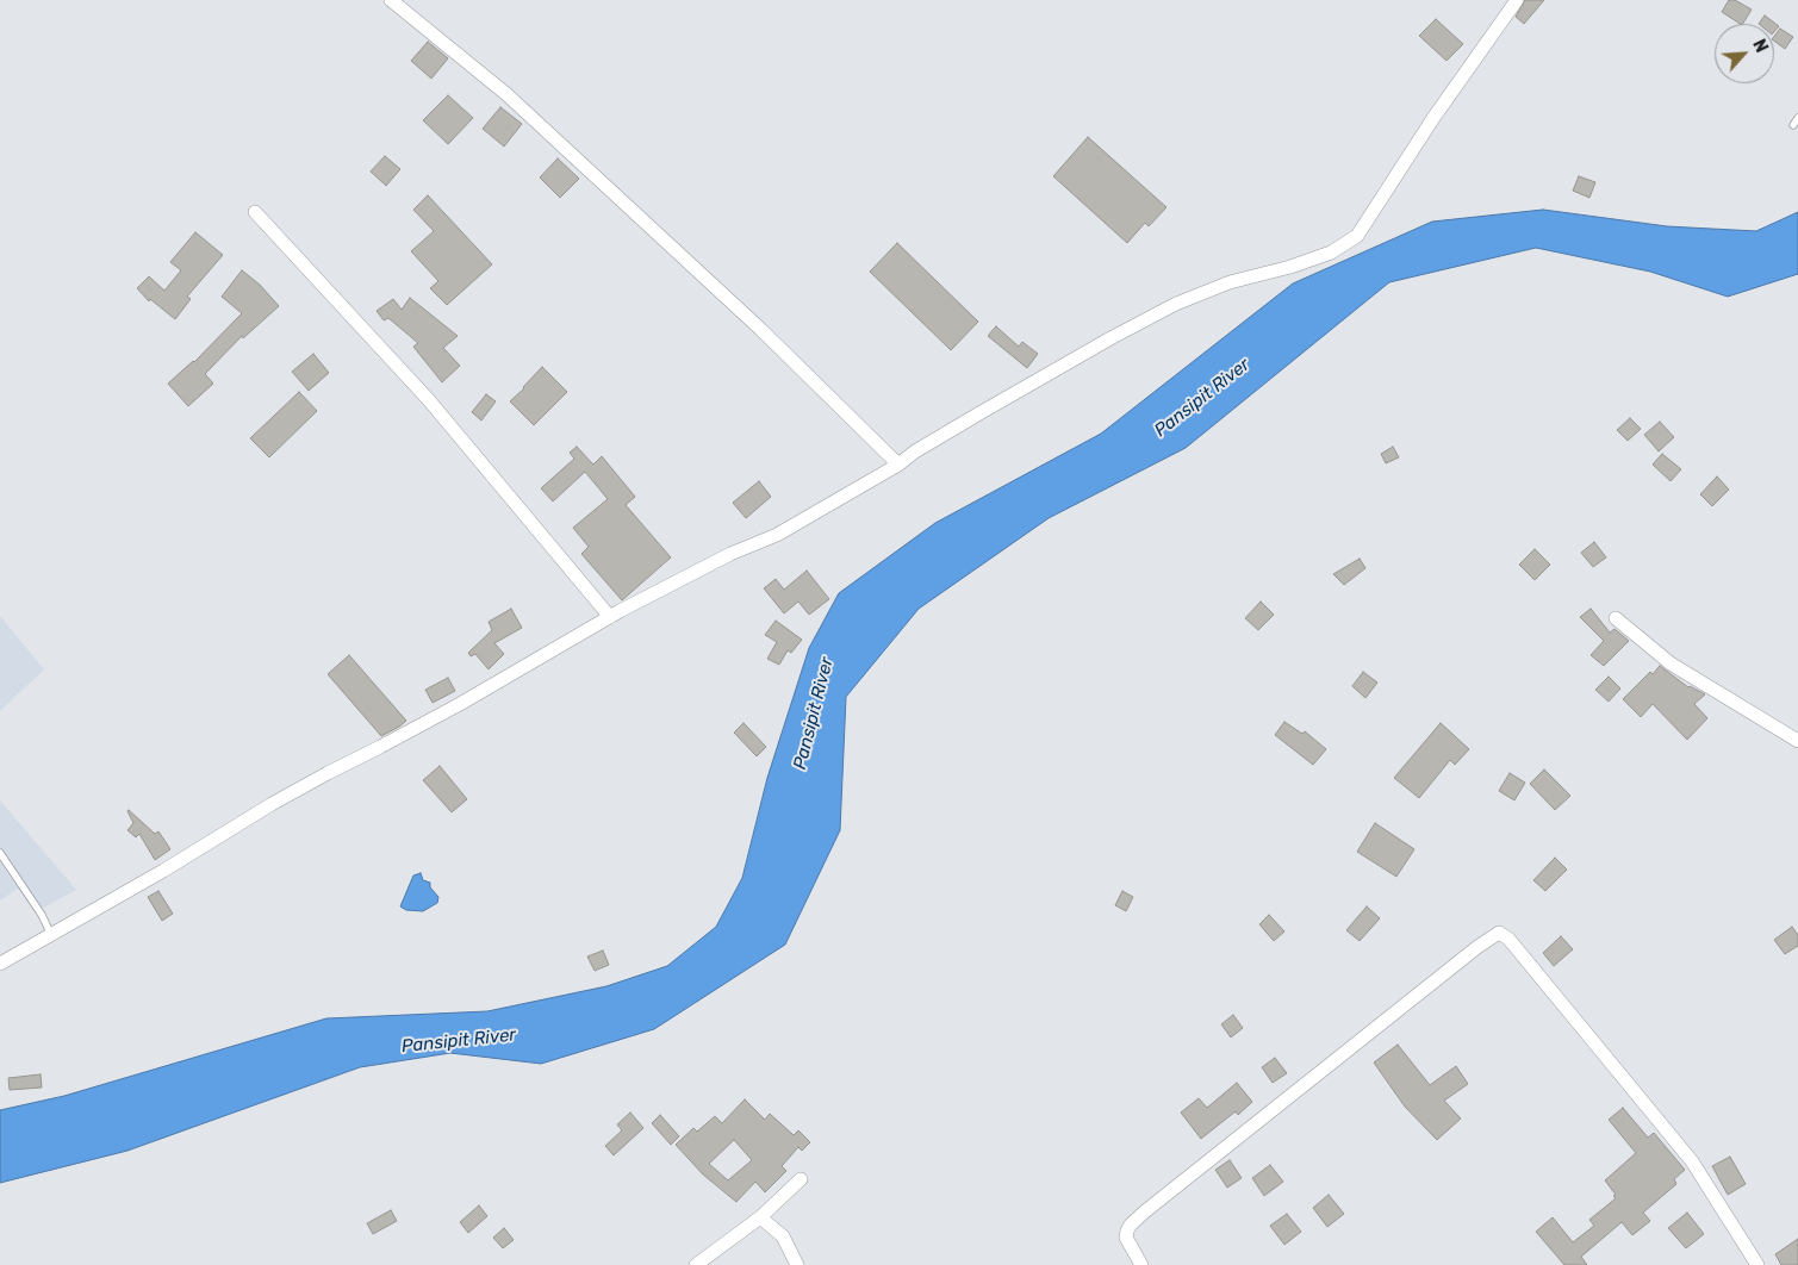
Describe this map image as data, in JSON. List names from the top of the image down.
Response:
{
  "water": ["Pansipit River"],
  "north": "top right"
}
